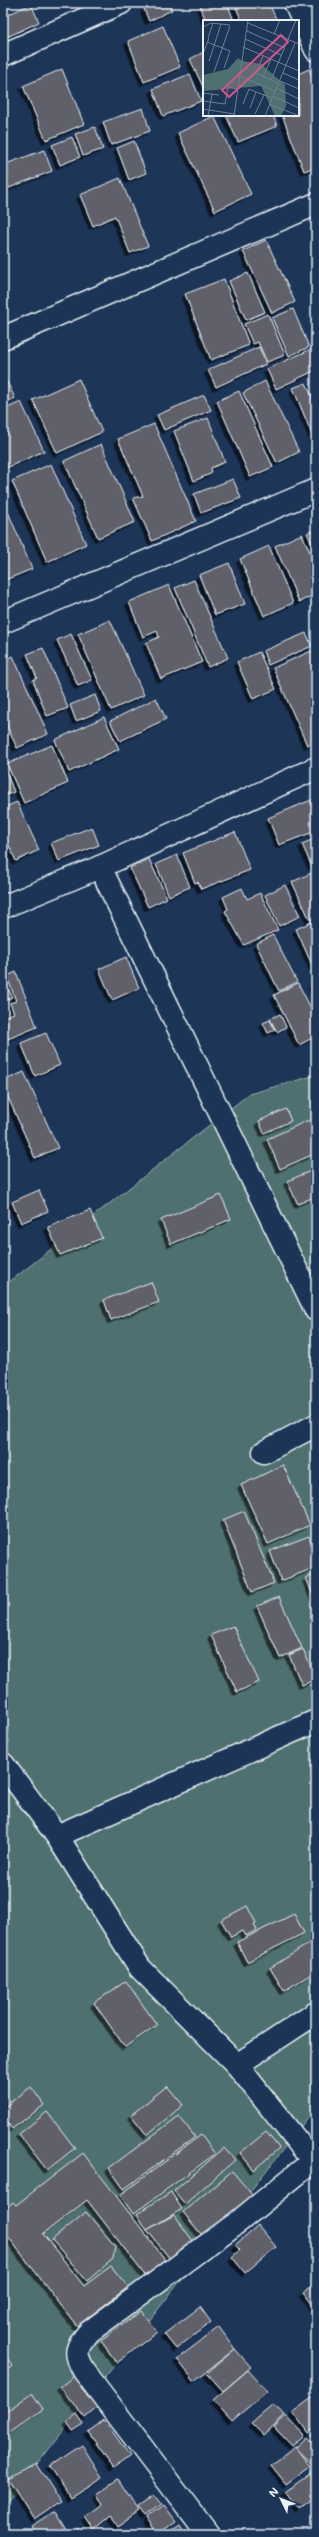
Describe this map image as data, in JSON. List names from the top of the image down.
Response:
{
  "north": "top left"
}
